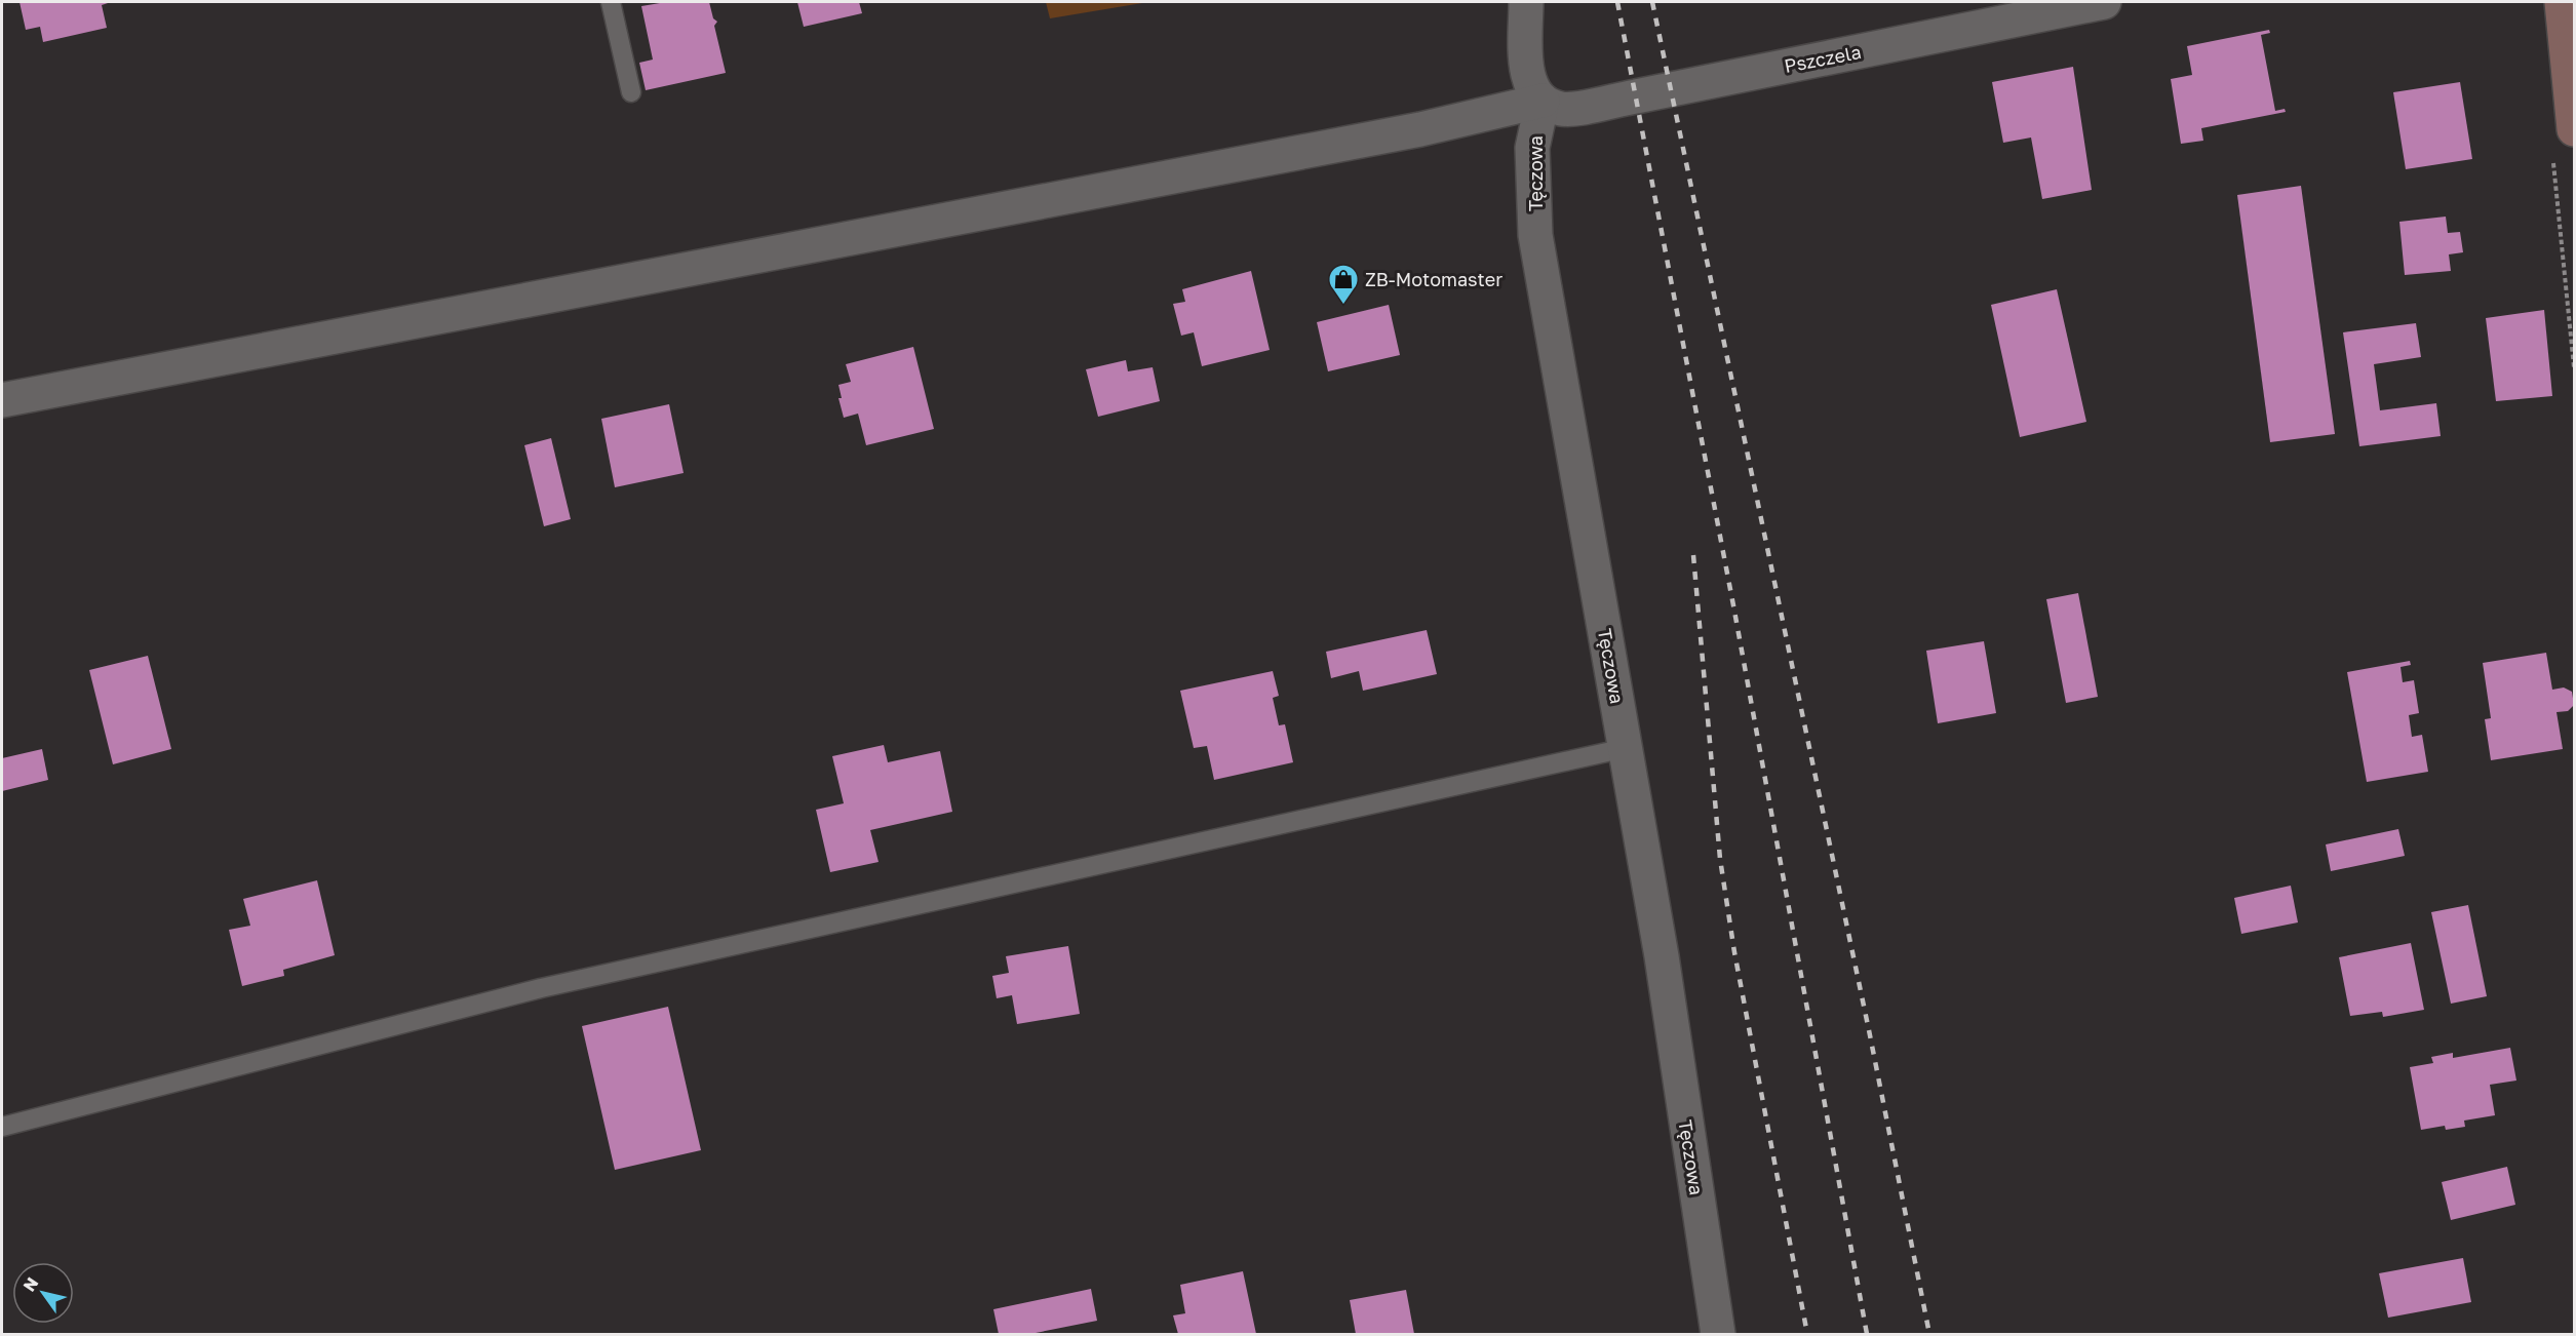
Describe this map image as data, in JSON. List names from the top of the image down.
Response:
{
  "streets": {
    "street": ["Pszczela", "Tęczowa"]
  },
  "crossings": [
    ["Pszczela", "Tęczowa"]
  ],
  "places": {
    "shop": ["ZB-Motomaster"]
  },
  "north": "top left"
}
